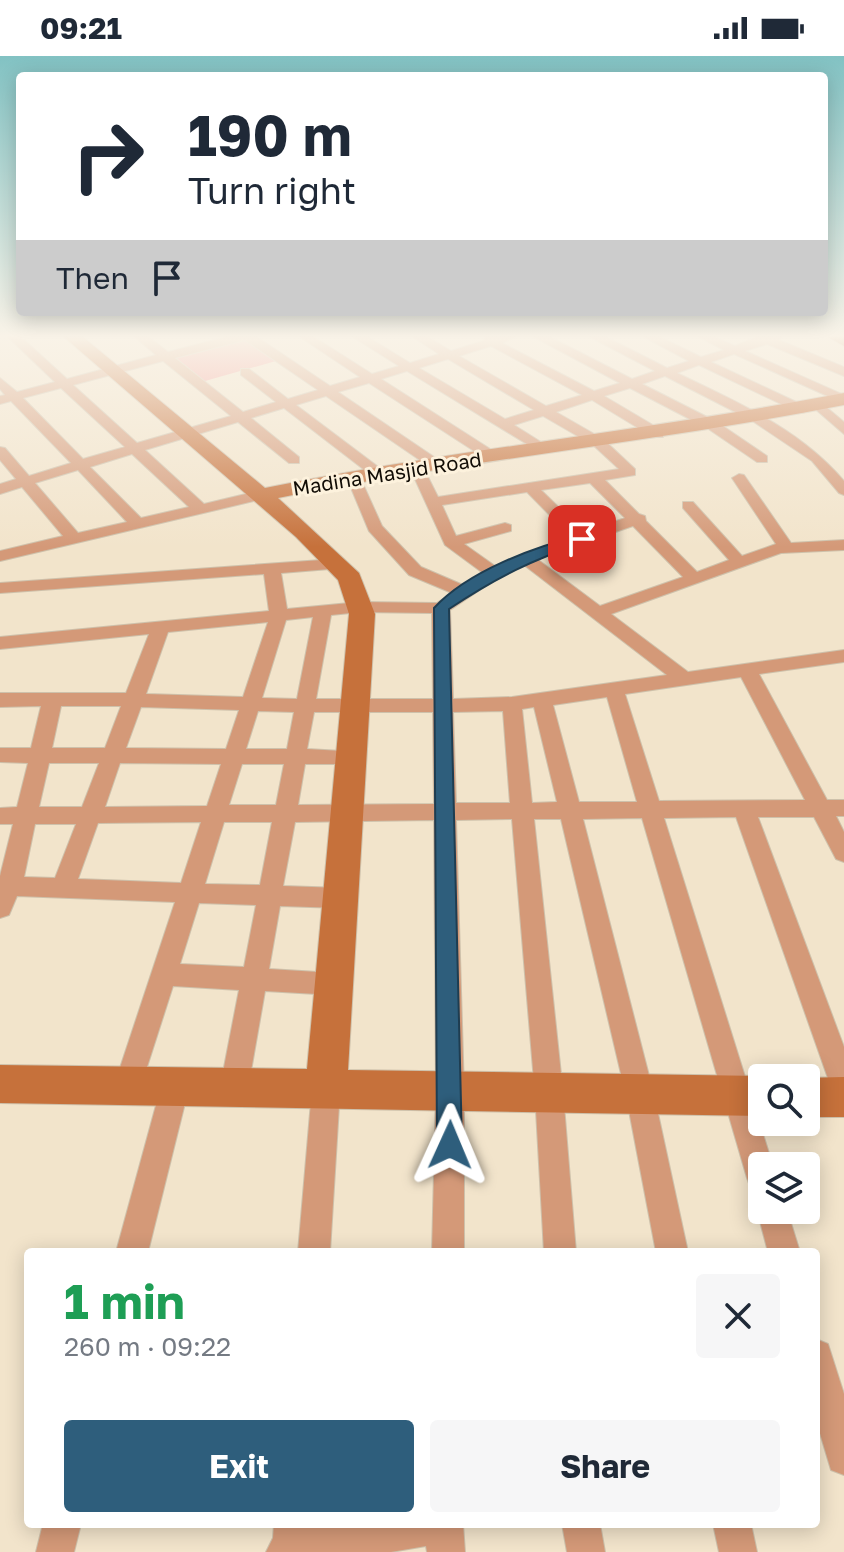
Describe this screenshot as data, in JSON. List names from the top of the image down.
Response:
{
  "streets": {
    "street": ["Madina Masjid Road"]
  },
  "page": {
    "status": "09:21",
    "turn": ["190 m", "Turn right"],
    "then": "Then",
    "heading": ["1 min", "260 m · 09:22"],
    "buttons": ["Exit", "Share"]
  }
}
